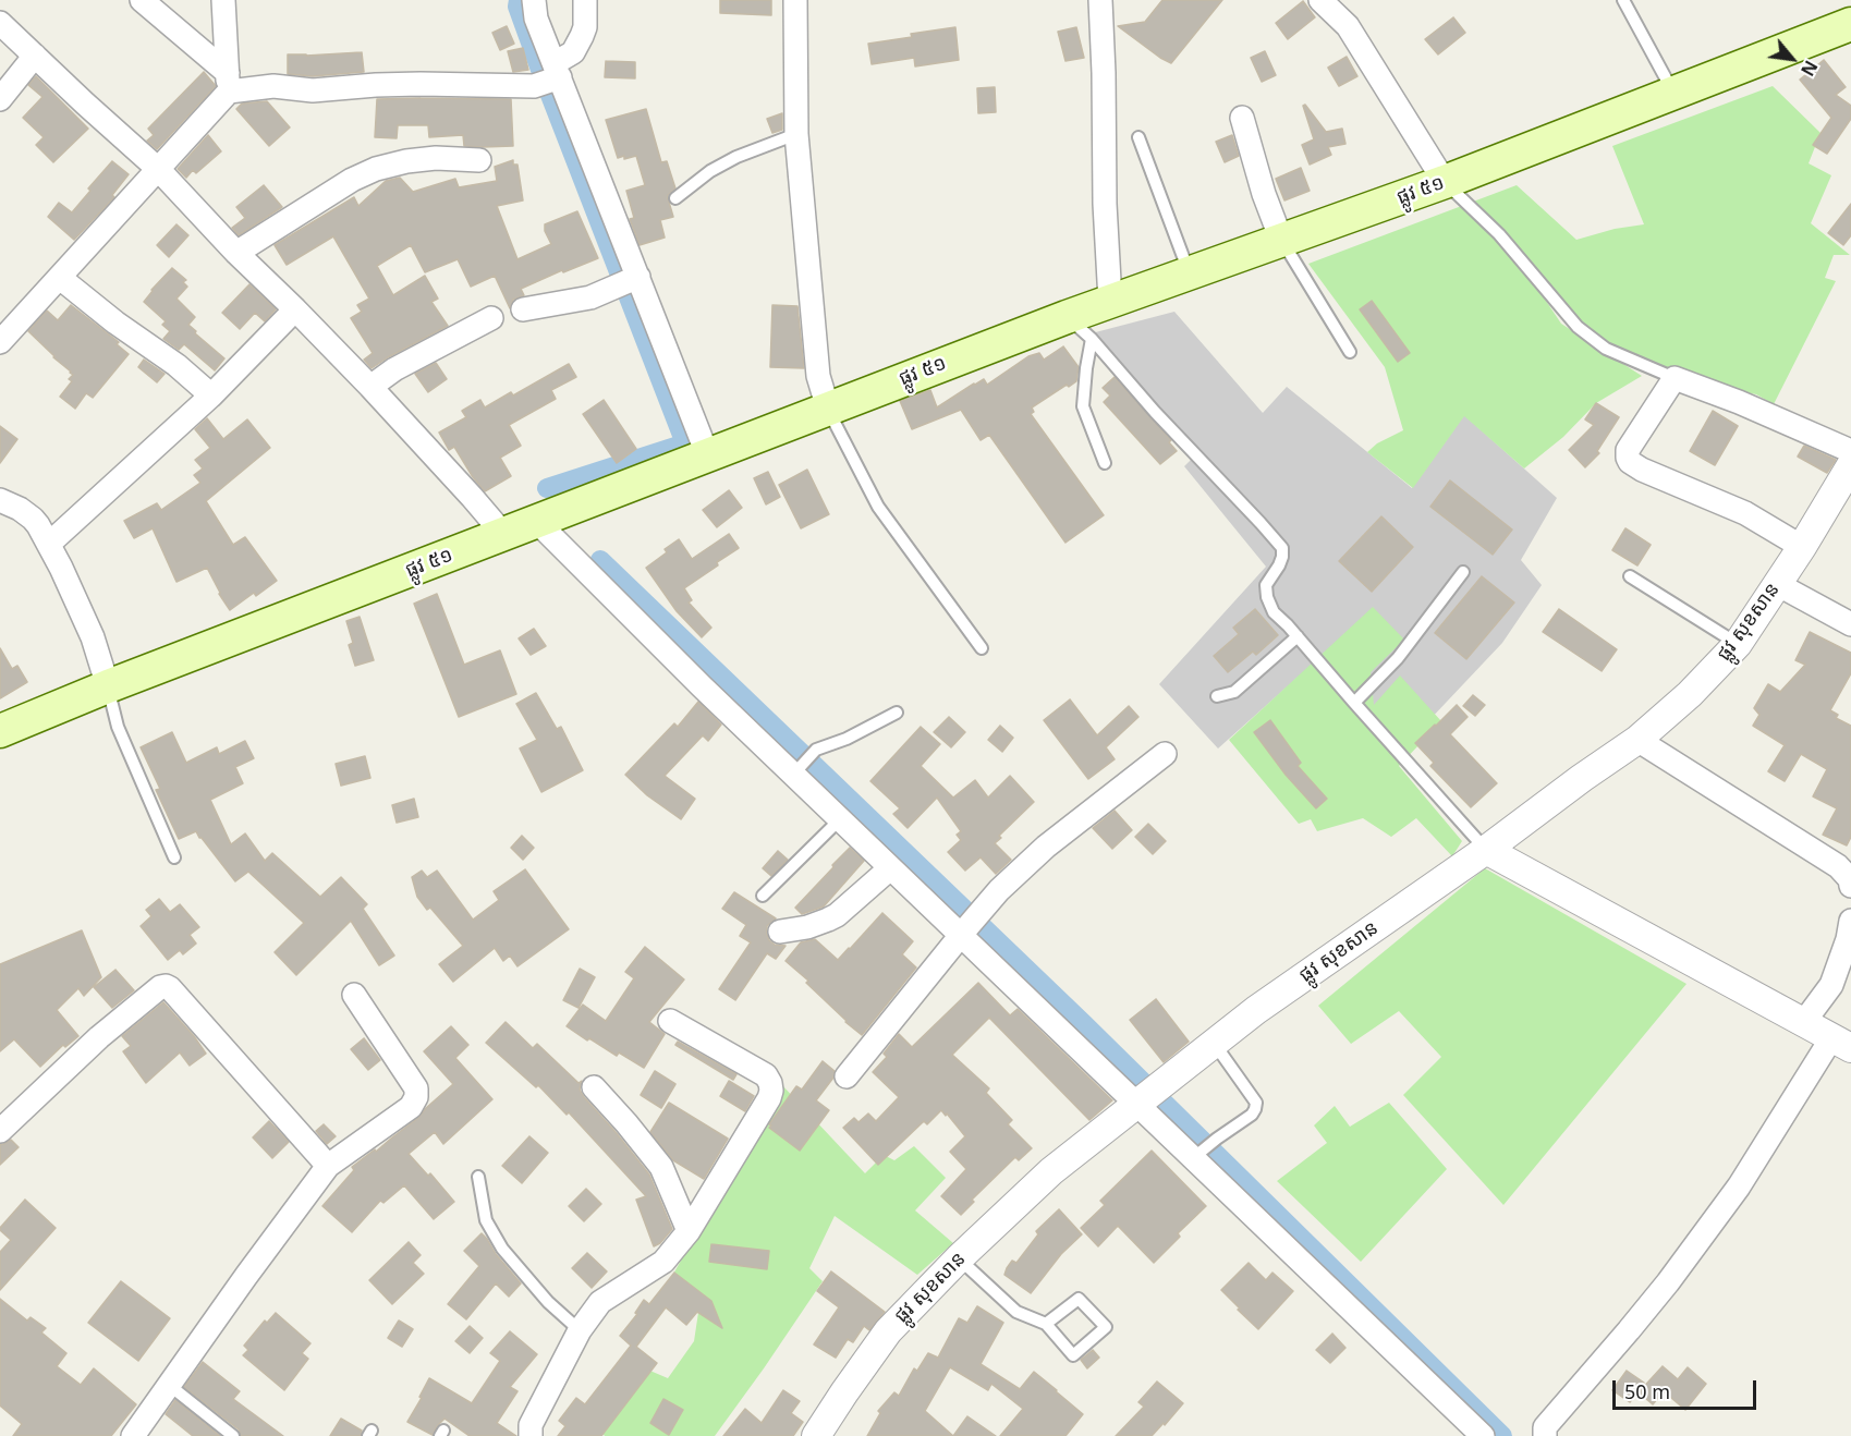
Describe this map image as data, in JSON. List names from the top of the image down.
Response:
{
  "streets": {
    "main road": ["ផ្លូវ ៥១"],
    "street": ["ផ្លូវ សុខសាន"]
  },
  "scale_bar": "50 m",
  "north": "bottom right"
}
